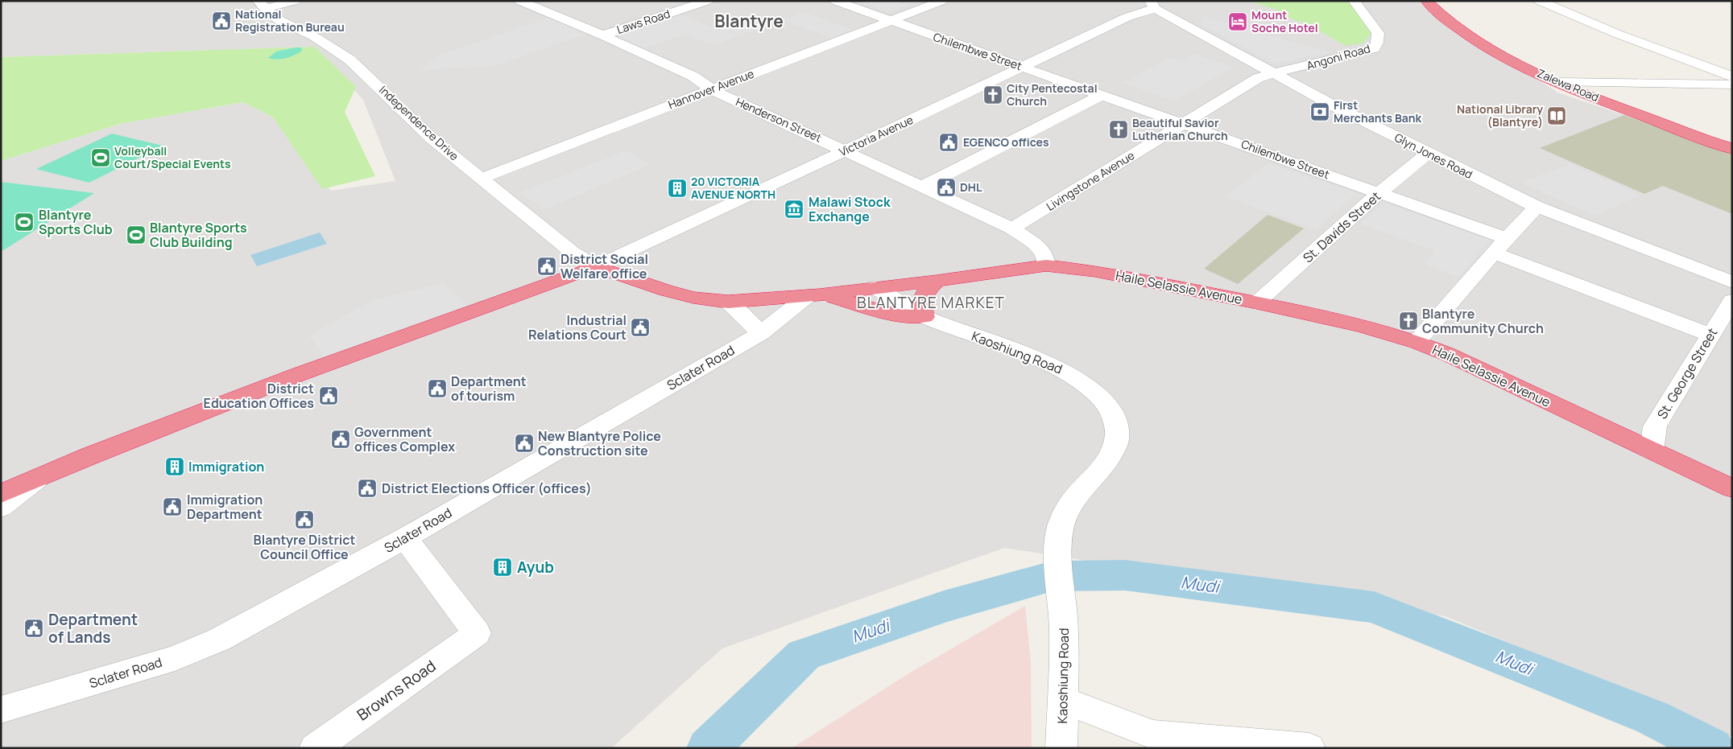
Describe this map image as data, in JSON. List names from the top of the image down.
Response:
{
  "streets": {
    "highway": ["Zalewa Road", "Haile Selassie Avenue"],
    "street": [
      "Laws Road",
      "Chilembwe Street",
      "Angoni Road",
      "Hannover Avenue",
      "Henderson Street",
      "Independence Drive",
      "Victoria Avenue",
      "Glyn Jones Road",
      "Livingstone Avenue",
      "St. Davids Street",
      "Kaoshiung Road",
      "Sclater Road",
      "St. George Street",
      "Browns Road"
    ]
  },
  "crossings": [
    ["Laws Road", "Henderson Street"],
    ["Chilembwe Street", "Hannover Avenue"],
    ["Chilembwe Street", "Victoria Avenue"],
    ["Chilembwe Street", "Livingstone Avenue"],
    ["Chilembwe Street", "St. Davids Street"],
    ["Chilembwe Street", "St. George Street"],
    ["Angoni Road", "Glyn Jones Road"],
    ["Angoni Road", "Livingstone Avenue"],
    ["Hannover Avenue", "Henderson Street"],
    ["Hannover Avenue", "Independence Drive"],
    ["Henderson Street", "Victoria Avenue"],
    ["Henderson Street", "Livingstone Avenue"],
    ["Henderson Street", "Haile Selassie Avenue"],
    ["Independence Drive", "Victoria Avenue"],
    ["Independence Drive", "Haile Selassie Avenue"],
    ["Victoria Avenue", "Glyn Jones Road"],
    ["Victoria Avenue", "Haile Selassie Avenue"],
    ["Glyn Jones Road", "Livingstone Avenue"],
    ["Glyn Jones Road", "St. Davids Street"],
    ["St. Davids Street", "Haile Selassie Avenue"],
    ["Haile Selassie Avenue", "Kaoshiung Road"],
    ["Haile Selassie Avenue", "Sclater Road"],
    ["Haile Selassie Avenue", "St. George Street"],
    ["Sclater Road", "Browns Road"]
  ],
  "districts": ["Blantyre", "BLANTYRE MARKET"],
  "water": ["Mudi"],
  "places": {
    "public building": [
      "National Registration Bureau",
      "EGENCO offices",
      "DHL",
      "District Social Welfare office",
      "Industrial Relations Court",
      "Department of tourism",
      "District Education Offices",
      "Government offices Complex",
      "New Blantyre Police Construction site",
      "District Elections Officer (offices)",
      "Immigration Department",
      "Blantyre District Council Office",
      "Department of Lands"
    ],
    "hotel": ["Mount Soche Hotel"],
    "church": ["City Pentecostal Church", "Beautiful Savior Lutherian Church", "Blantyre Community Church"],
    "bank": ["First Merchants Bank"],
    "library": ["National Library (Blantyre)"],
    "sports": ["Volleyball Court/Special Events", "Blantyre Sports Club", "Blantyre Sports Club Building"],
    "building": ["20 VICTORIA AVENUE NORTH", "Immigration", "Ayub"],
    "museum": ["Malawi Stock Exchange"]
  }
}
